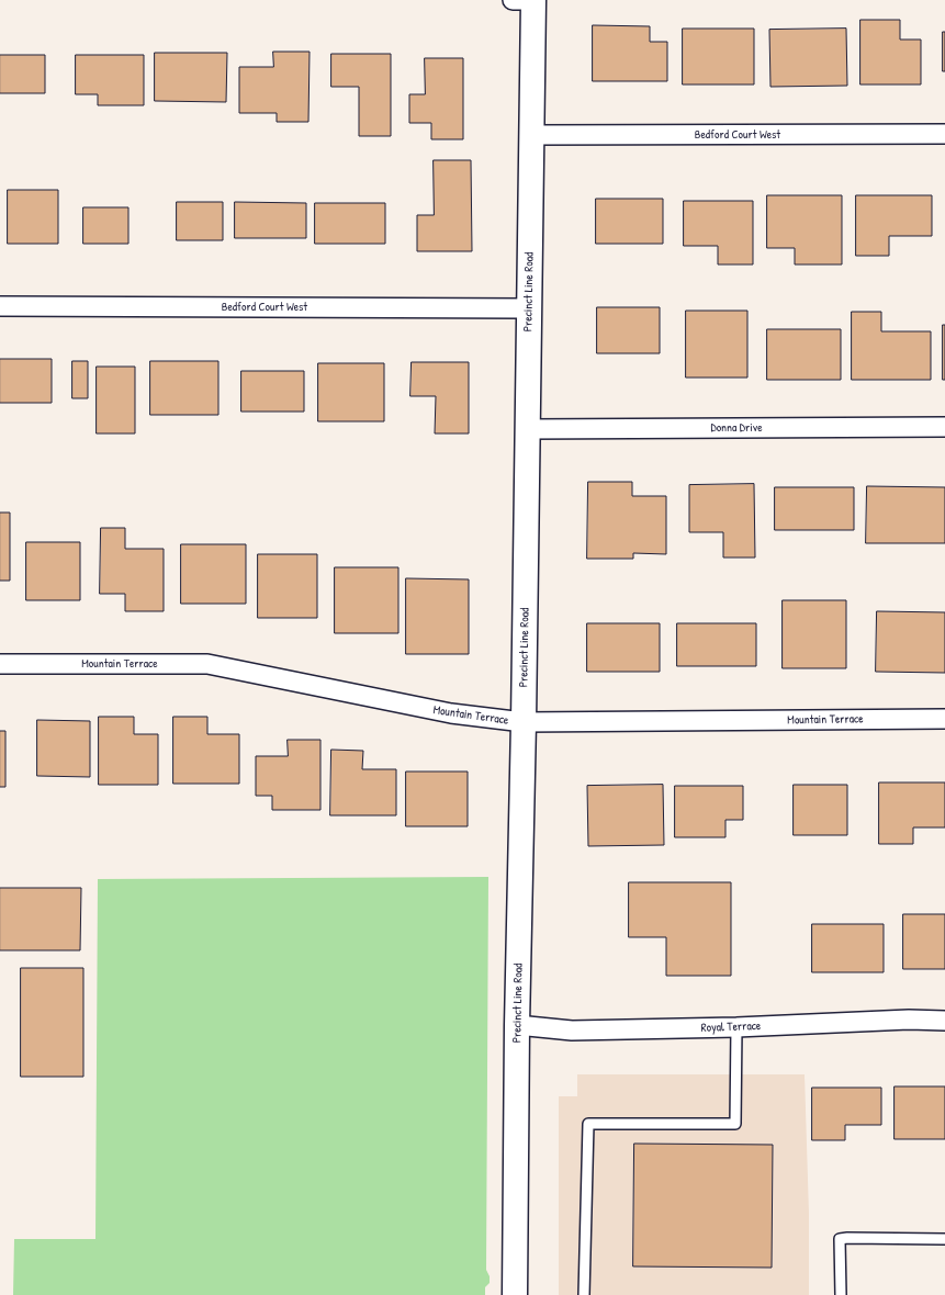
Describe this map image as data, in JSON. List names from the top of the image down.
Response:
{
  "streets": {
    "main road": ["Precinct Line Road"],
    "street": [
      "Bedford Court West",
      "Donna Drive",
      "Mountain Terrace",
      "Royal Terrace"
    ]
  },
  "crossings": [
    ["Bedford Court West", "Precinct Line Road"],
    ["Precinct Line Road", "Donna Drive"],
    ["Precinct Line Road", "Mountain Terrace"],
    ["Precinct Line Road", "Royal Terrace"]
  ]
}
